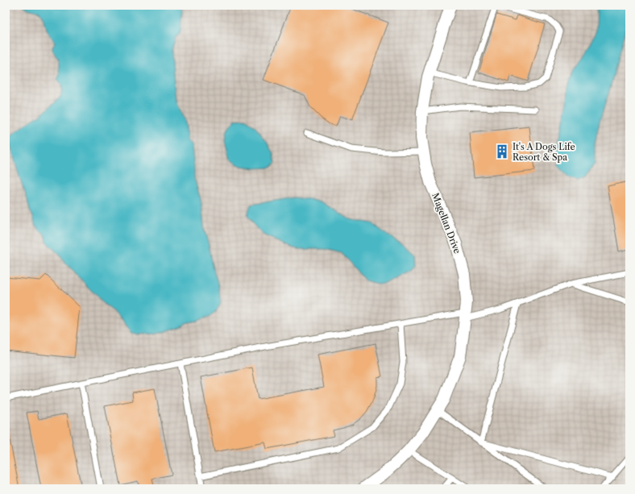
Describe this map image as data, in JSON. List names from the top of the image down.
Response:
{
  "streets": {
    "street": ["Magellan Drive"]
  },
  "places": {
    "building": ["It's A Dogs Life Resort & Spa"]
  }
}
